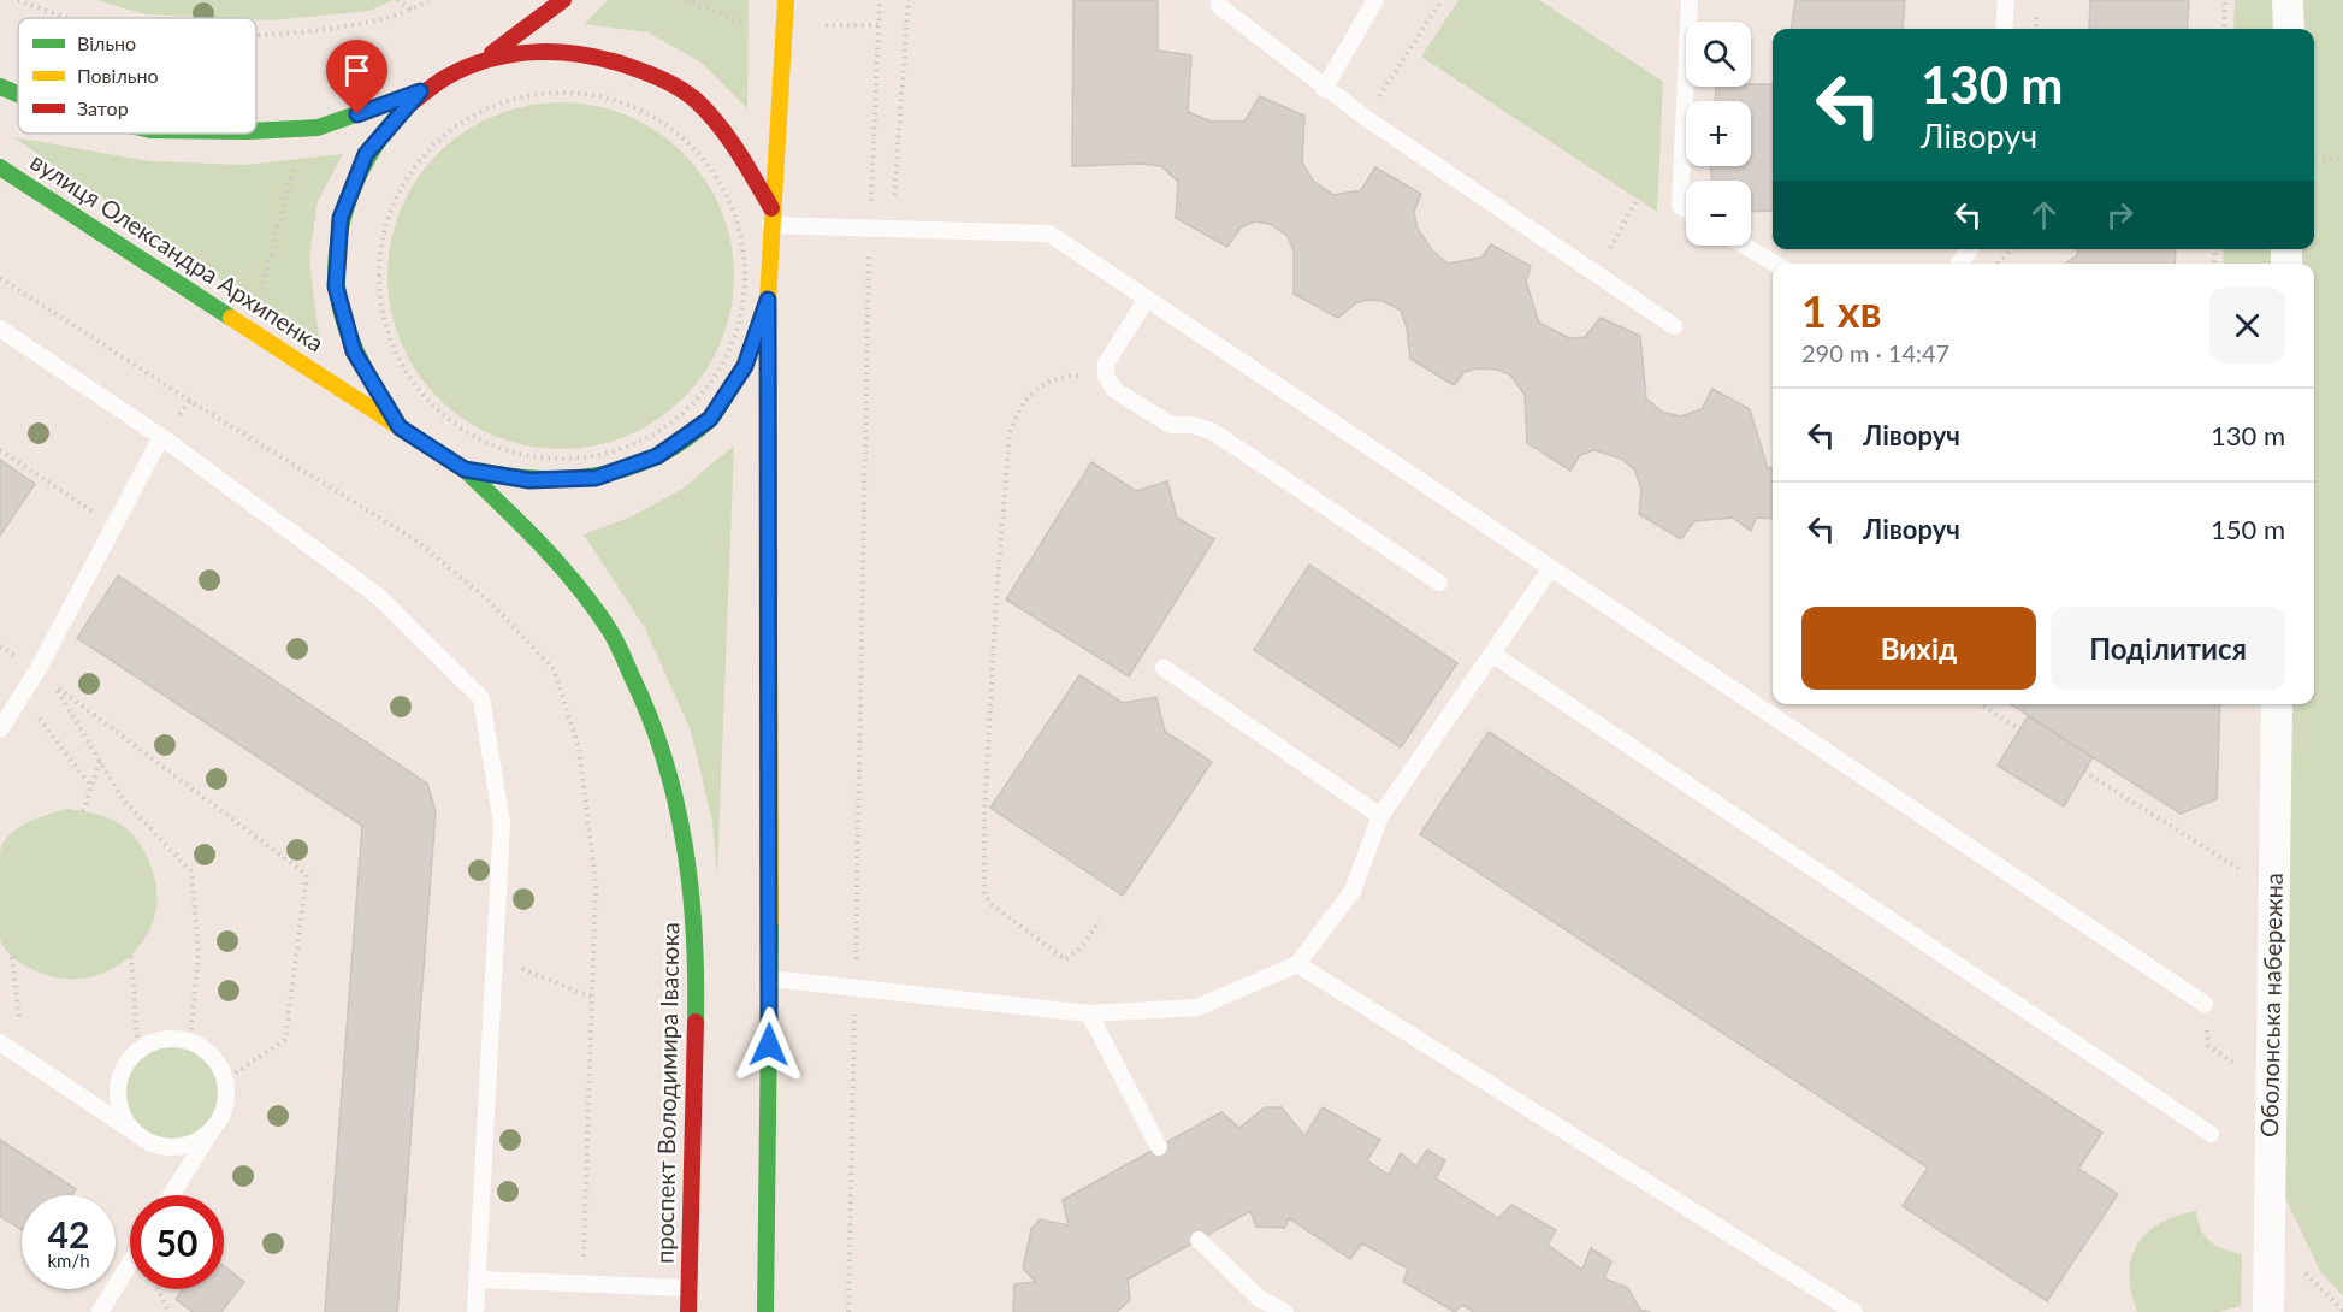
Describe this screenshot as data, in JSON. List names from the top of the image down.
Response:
{
  "streets": {
    "main road": ["вулиця Олександра Архипенка", "проспект Володимира Івасюка"],
    "street": ["Оболонська набережна"]
  },
  "crossings": [
    ["вулиця Олександра Архипенка", "проспект Володимира Івасюка"]
  ],
  "legend": ["Вільно", "Повільно", "Затор"],
  "page": {
    "map_buttons": ["+", "−"],
    "turn": ["130 m", "Ліворуч"],
    "heading": ["1 хв", "290 m · 14:47"],
    "list": [
      {
        "name": "Ліворуч",
        "value": "130 m"
      },
      {
        "name": "Ліворуч",
        "value": "150 m"
      }
    ],
    "buttons": ["Вихід", "Поділитися"],
    "speed": "42 km/h",
    "limit": "50"
  }
}
